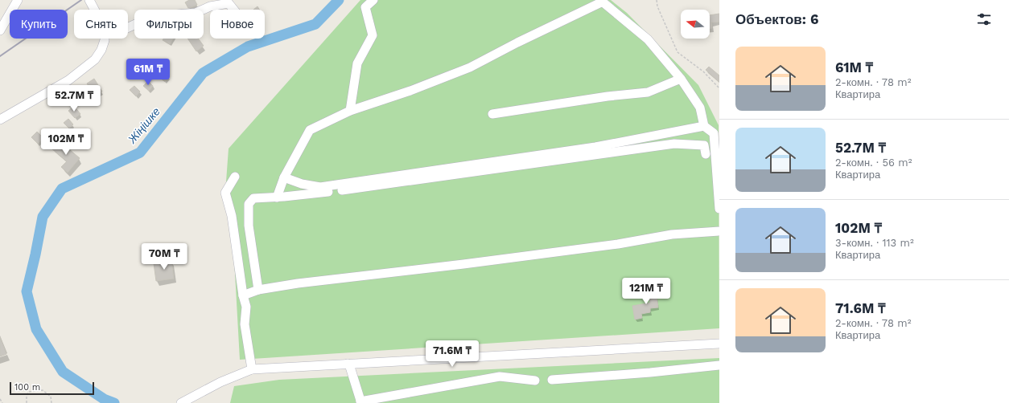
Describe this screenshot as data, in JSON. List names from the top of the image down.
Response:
{
  "water": ["Жіңішке"],
  "scale_bar": "100 m",
  "north": "left",
  "page": {
    "heading": "Объектов: 6",
    "chip": [
      "Купить",
      "Снять",
      "Фильтры",
      "Новое"
    ],
    "list": [
      {
        "name": "61M ₸",
        "note": "2-комн. · 78 m² · Квартира"
      },
      {
        "name": "52.7M ₸",
        "note": "2-комн. · 56 m² · Квартира"
      },
      {
        "name": "102M ₸",
        "note": "3-комн. · 113 m² · Квартира"
      },
      {
        "name": "71.6M ₸",
        "note": "2-комн. · 78 m² · Квартира"
      }
    ],
    "price": [
      "61M ₸",
      "52.7M ₸",
      "102M ₸",
      "70M ₸",
      "121M ₸",
      "71.6M ₸"
    ],
    "scale": "100 m"
  }
}
